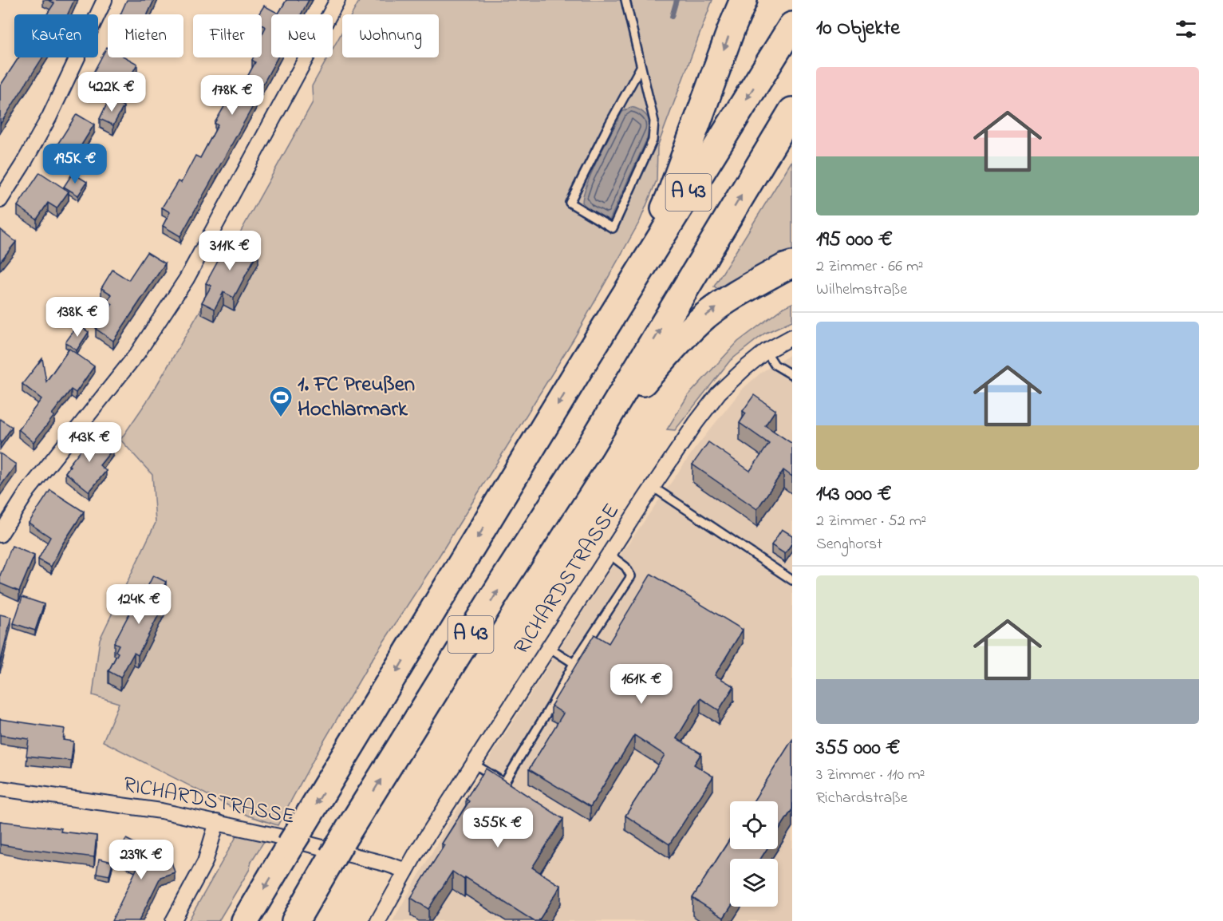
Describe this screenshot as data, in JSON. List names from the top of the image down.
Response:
{
  "streets": {
    "highway": ["A 43"],
    "street": ["RICHARDSTRASSE"]
  },
  "places": {
    "sports": ["1. FC Preußen Hochlarmark"]
  },
  "page": {
    "heading": "10 Objekte",
    "chip": [
      "Kaufen",
      "Mieten",
      "Filter",
      "Neu",
      "Wohnung"
    ],
    "list": [
      {
        "name": "195 000 €",
        "note": "2 Zimmer · 66 m² · Wilhelmstraße"
      },
      {
        "name": "143 000 €",
        "note": "2 Zimmer · 52 m² · Senghorst"
      },
      {
        "name": "355 000 €",
        "note": "3 Zimmer · 110 m² · Richardstraße"
      }
    ],
    "price": [
      "422K €",
      "178K €",
      "195K €",
      "311K €",
      "138K €",
      "143K €",
      "124K €",
      "161K €",
      "355K €",
      "239K €"
    ]
  }
}
